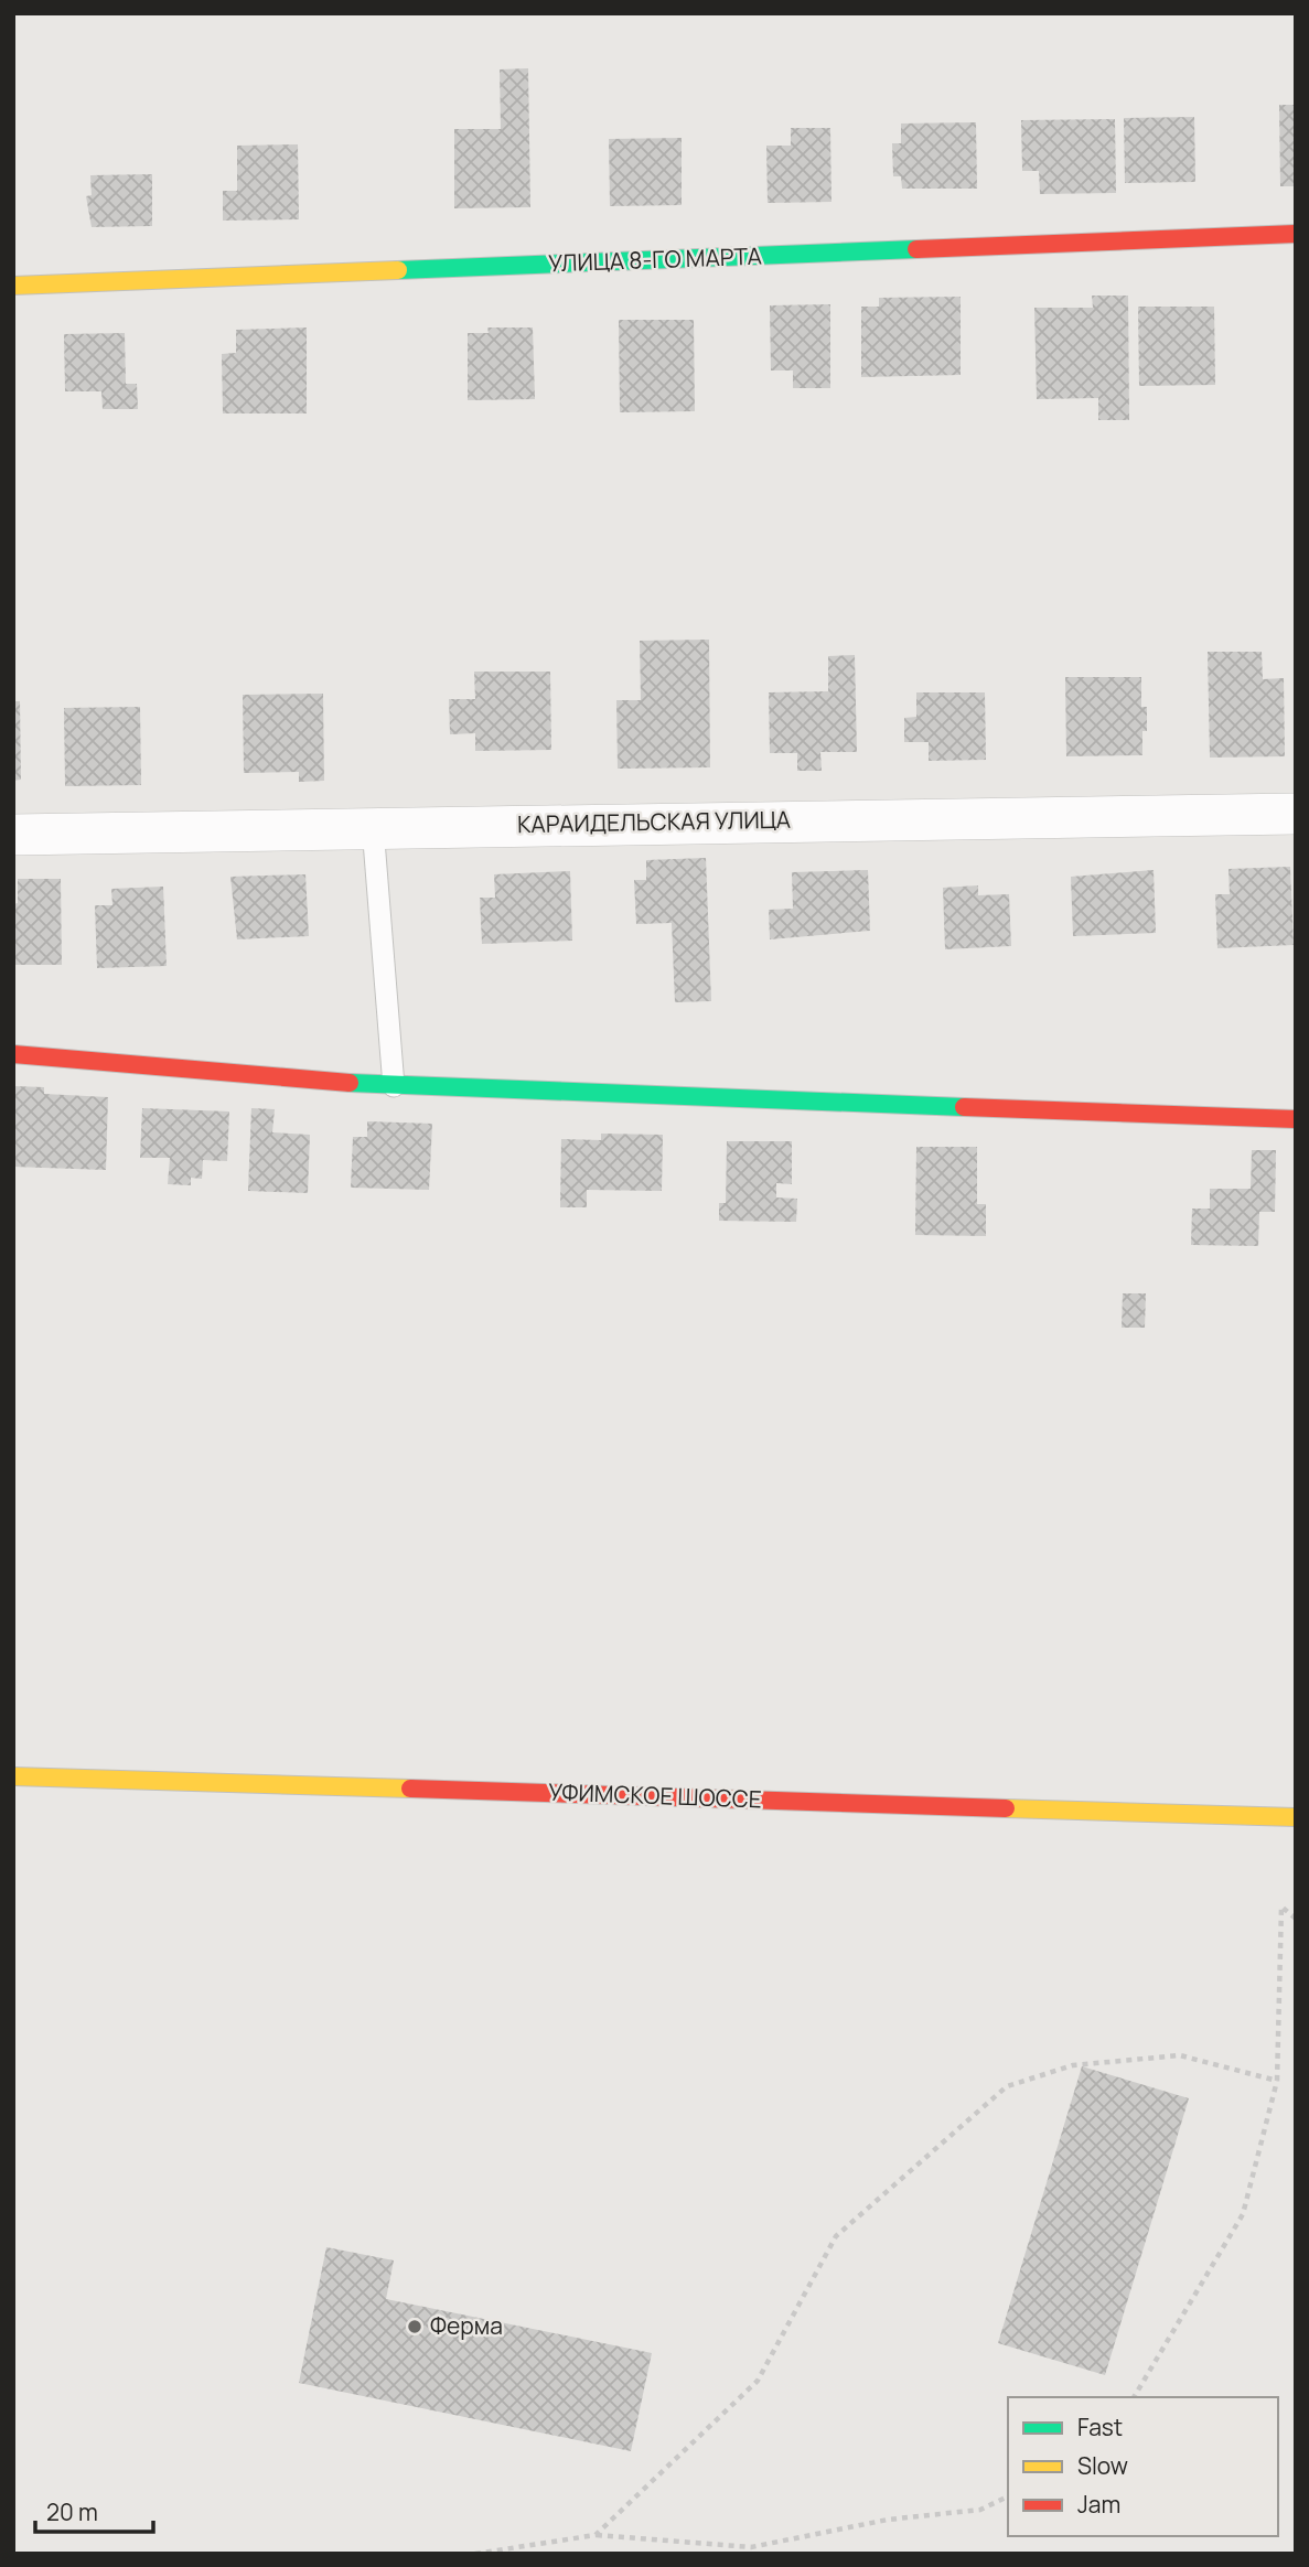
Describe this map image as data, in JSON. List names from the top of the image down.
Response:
{
  "streets": {
    "street": ["УЛИЦА 8-ГО МАРТА", "КАРАИДЕЛЬСКАЯ УЛИЦА", "УФИМСКОЕ ШОССЕ"]
  },
  "places": ["Ферма"],
  "legend": ["Fast", "Slow", "Jam"],
  "scale_bar": "20 m"
}
